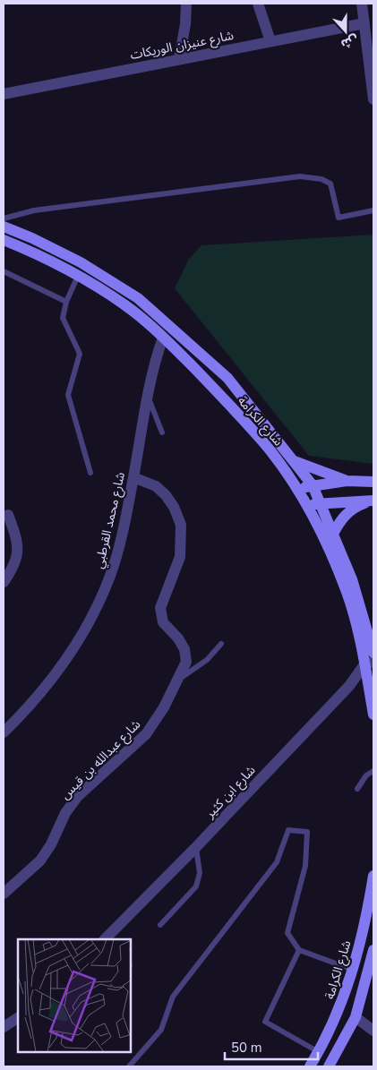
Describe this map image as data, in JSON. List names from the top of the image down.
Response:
{
  "streets": {
    "street": [
      "شارع عنيزان الوريكات",
      "شارع الكرامة",
      "شارع محمد القرطبي",
      "شارع عبدالله بن قيس",
      "شارع ابن كثير"
    ]
  },
  "crossings": [
    ["شارع الكرامة", "شارع محمد القرطبي"],
    ["شارع الكرامة", "شارع ابن كثير"],
    ["شارع محمد القرطبي", "شارع عبدالله بن قيس"]
  ],
  "scale_bar": "50 m",
  "north": "bottom"
}
